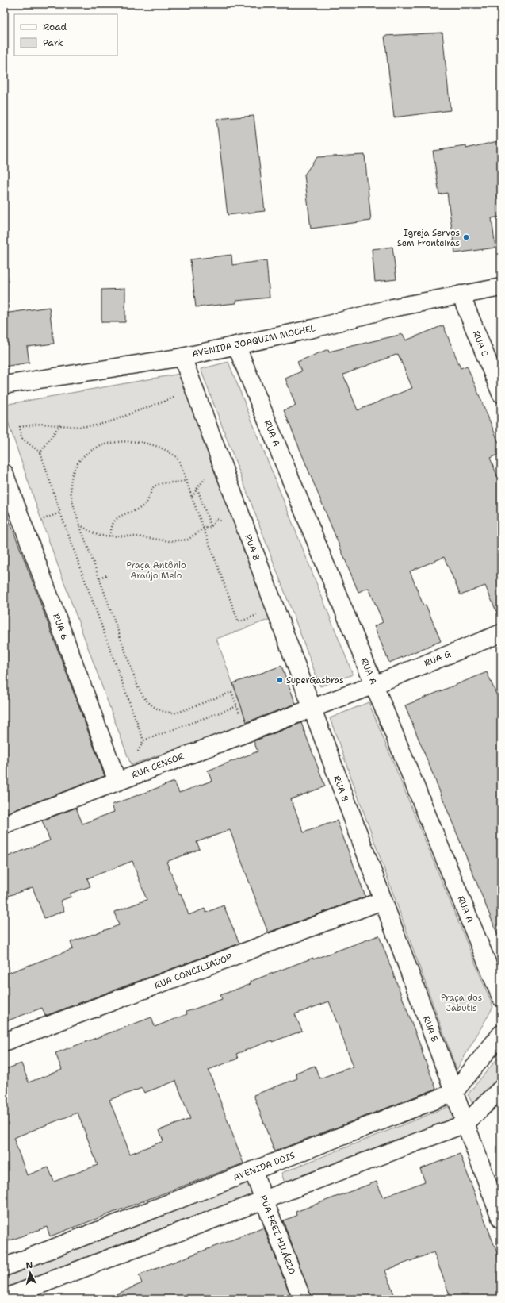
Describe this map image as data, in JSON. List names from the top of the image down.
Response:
{
  "streets": {
    "street": [
      "AVENIDA JOAQUIM MOCHEL",
      "RUA C",
      "RUA A",
      "RUA 8",
      "RUA 6",
      "RUA G",
      "RUA CENSOR",
      "RUA CONCILIADOR",
      "AVENIDA DOIS",
      "RUA FREI HILÁRIO"
    ]
  },
  "crossings": [
    ["AVENIDA JOAQUIM MOCHEL", "RUA C"],
    ["AVENIDA JOAQUIM MOCHEL", "RUA A"],
    ["AVENIDA JOAQUIM MOCHEL", "RUA 8"],
    ["RUA A", "RUA G"],
    ["RUA 8", "RUA G"],
    ["RUA 8", "RUA CENSOR"],
    ["RUA 8", "RUA CONCILIADOR"],
    ["RUA 8", "AVENIDA DOIS"],
    ["RUA 6", "RUA CENSOR"],
    ["RUA G", "RUA CENSOR"],
    ["AVENIDA DOIS", "RUA FREI HILÁRIO"]
  ],
  "parks": ["Praça Antônio Araújo Melo", "Praça dos Jabutis"],
  "places": ["Igreja Servos Sem Fronteiras", "SuperGasbras"],
  "legend": ["Road", "Park"],
  "north": "top"
}
